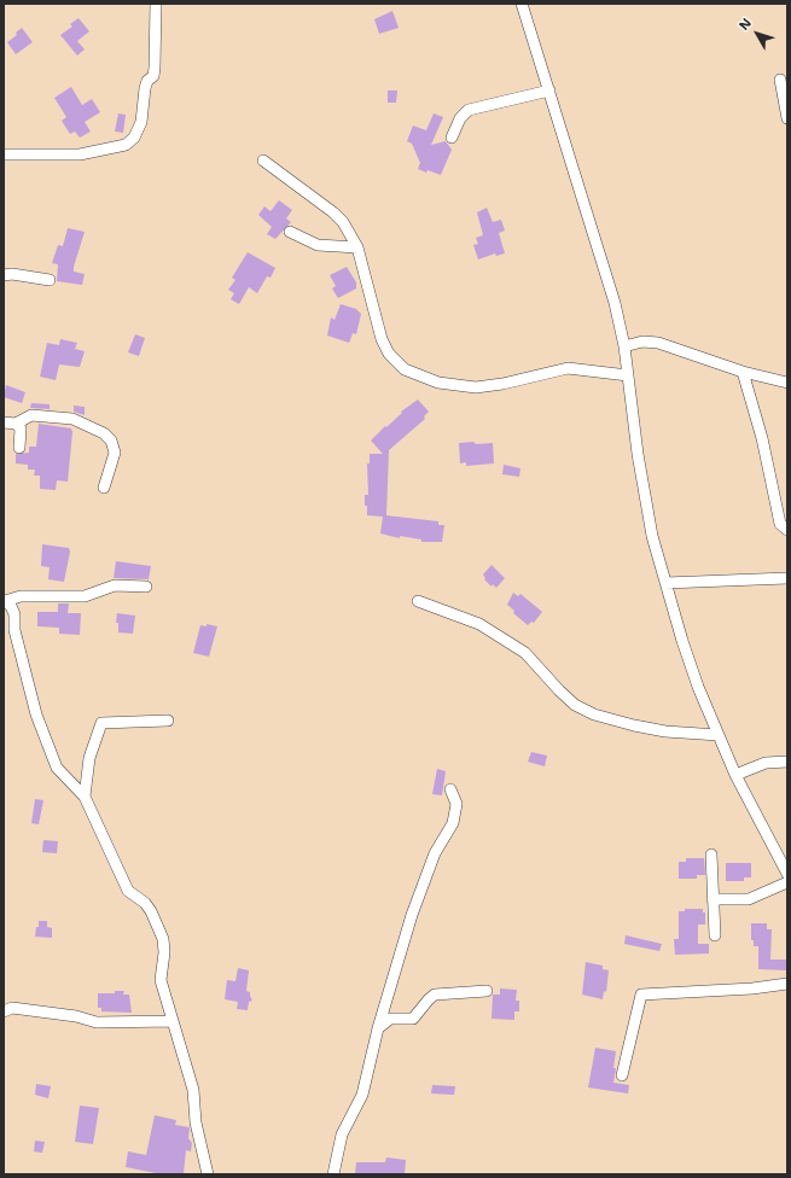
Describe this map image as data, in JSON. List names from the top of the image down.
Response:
{
  "north": "top left"
}
